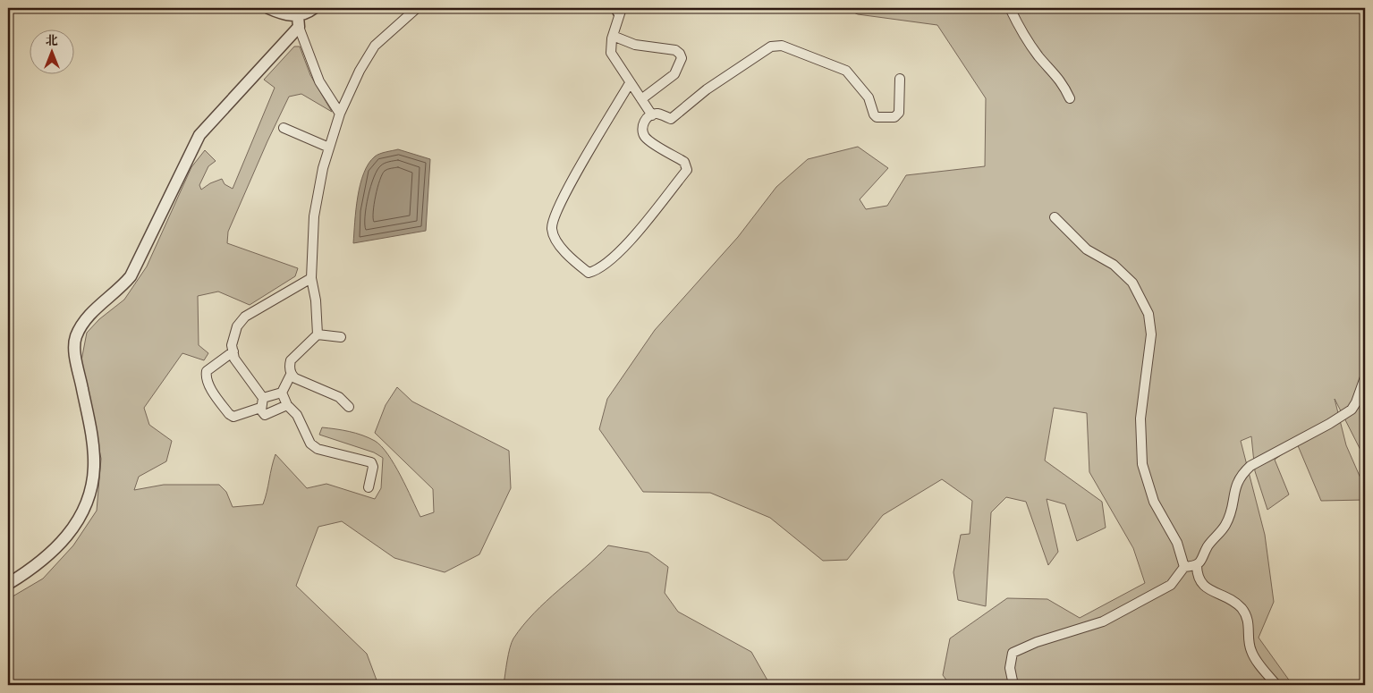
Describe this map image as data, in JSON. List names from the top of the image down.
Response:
{
  "north": "top"
}
